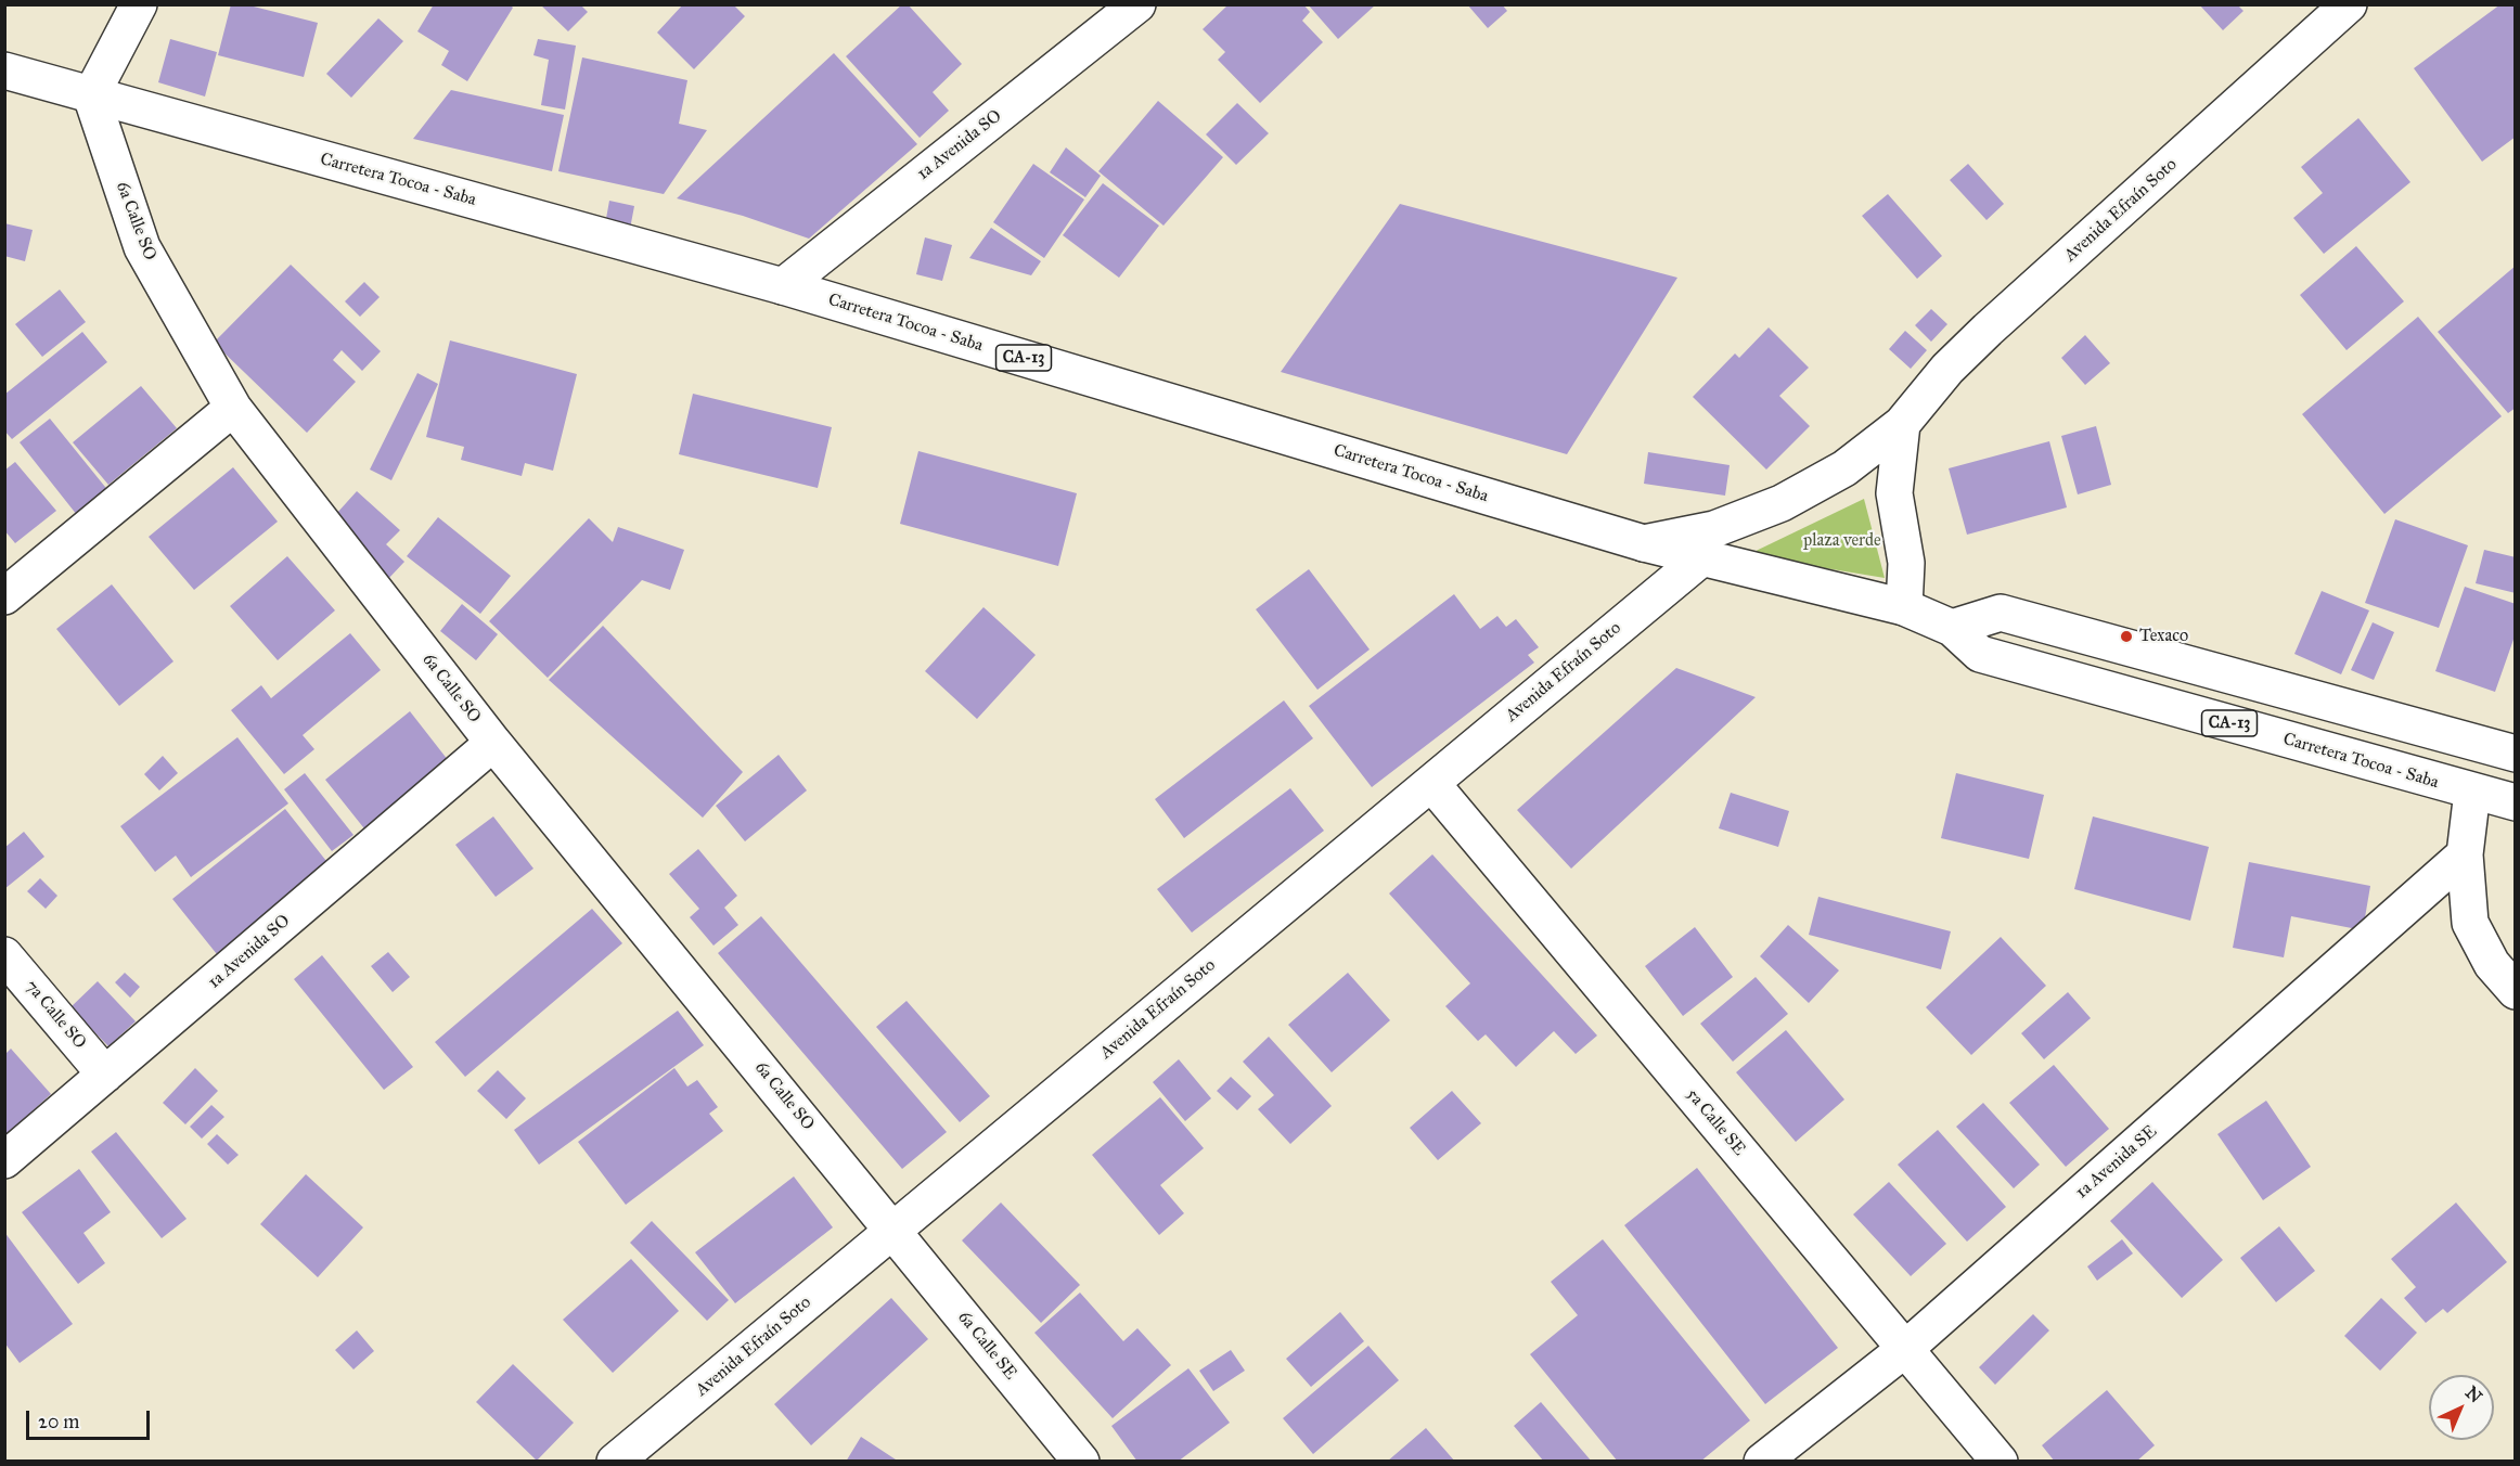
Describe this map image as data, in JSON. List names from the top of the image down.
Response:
{
  "streets": {
    "street": [
      "1a Avenida SO",
      "Carretera Tocoa - Saba",
      "Avenida Efraín Soto",
      "6a Calle SO",
      "CA-13",
      "7a Calle SO",
      "5a Calle SE",
      "1a Avenida SE",
      "6a Calle SE"
    ]
  },
  "crossings": [
    ["1a Avenida SO", "Carretera Tocoa - Saba"],
    ["1a Avenida SO", "6a Calle SO"],
    ["1a Avenida SO", "7a Calle SO"],
    ["Carretera Tocoa - Saba", "Avenida Efraín Soto"],
    ["Carretera Tocoa - Saba", "6a Calle SO"],
    ["Carretera Tocoa - Saba", "CA-13"],
    ["Avenida Efraín Soto", "6a Calle SO"],
    ["Avenida Efraín Soto", "5a Calle SE"],
    ["Avenida Efraín Soto", "6a Calle SE"],
    ["6a Calle SO", "6a Calle SE"],
    ["5a Calle SE", "1a Avenida SE"]
  ],
  "parks": ["plaza verde"],
  "places": ["Texaco"],
  "scale_bar": "20 m",
  "north": "top right"
}
